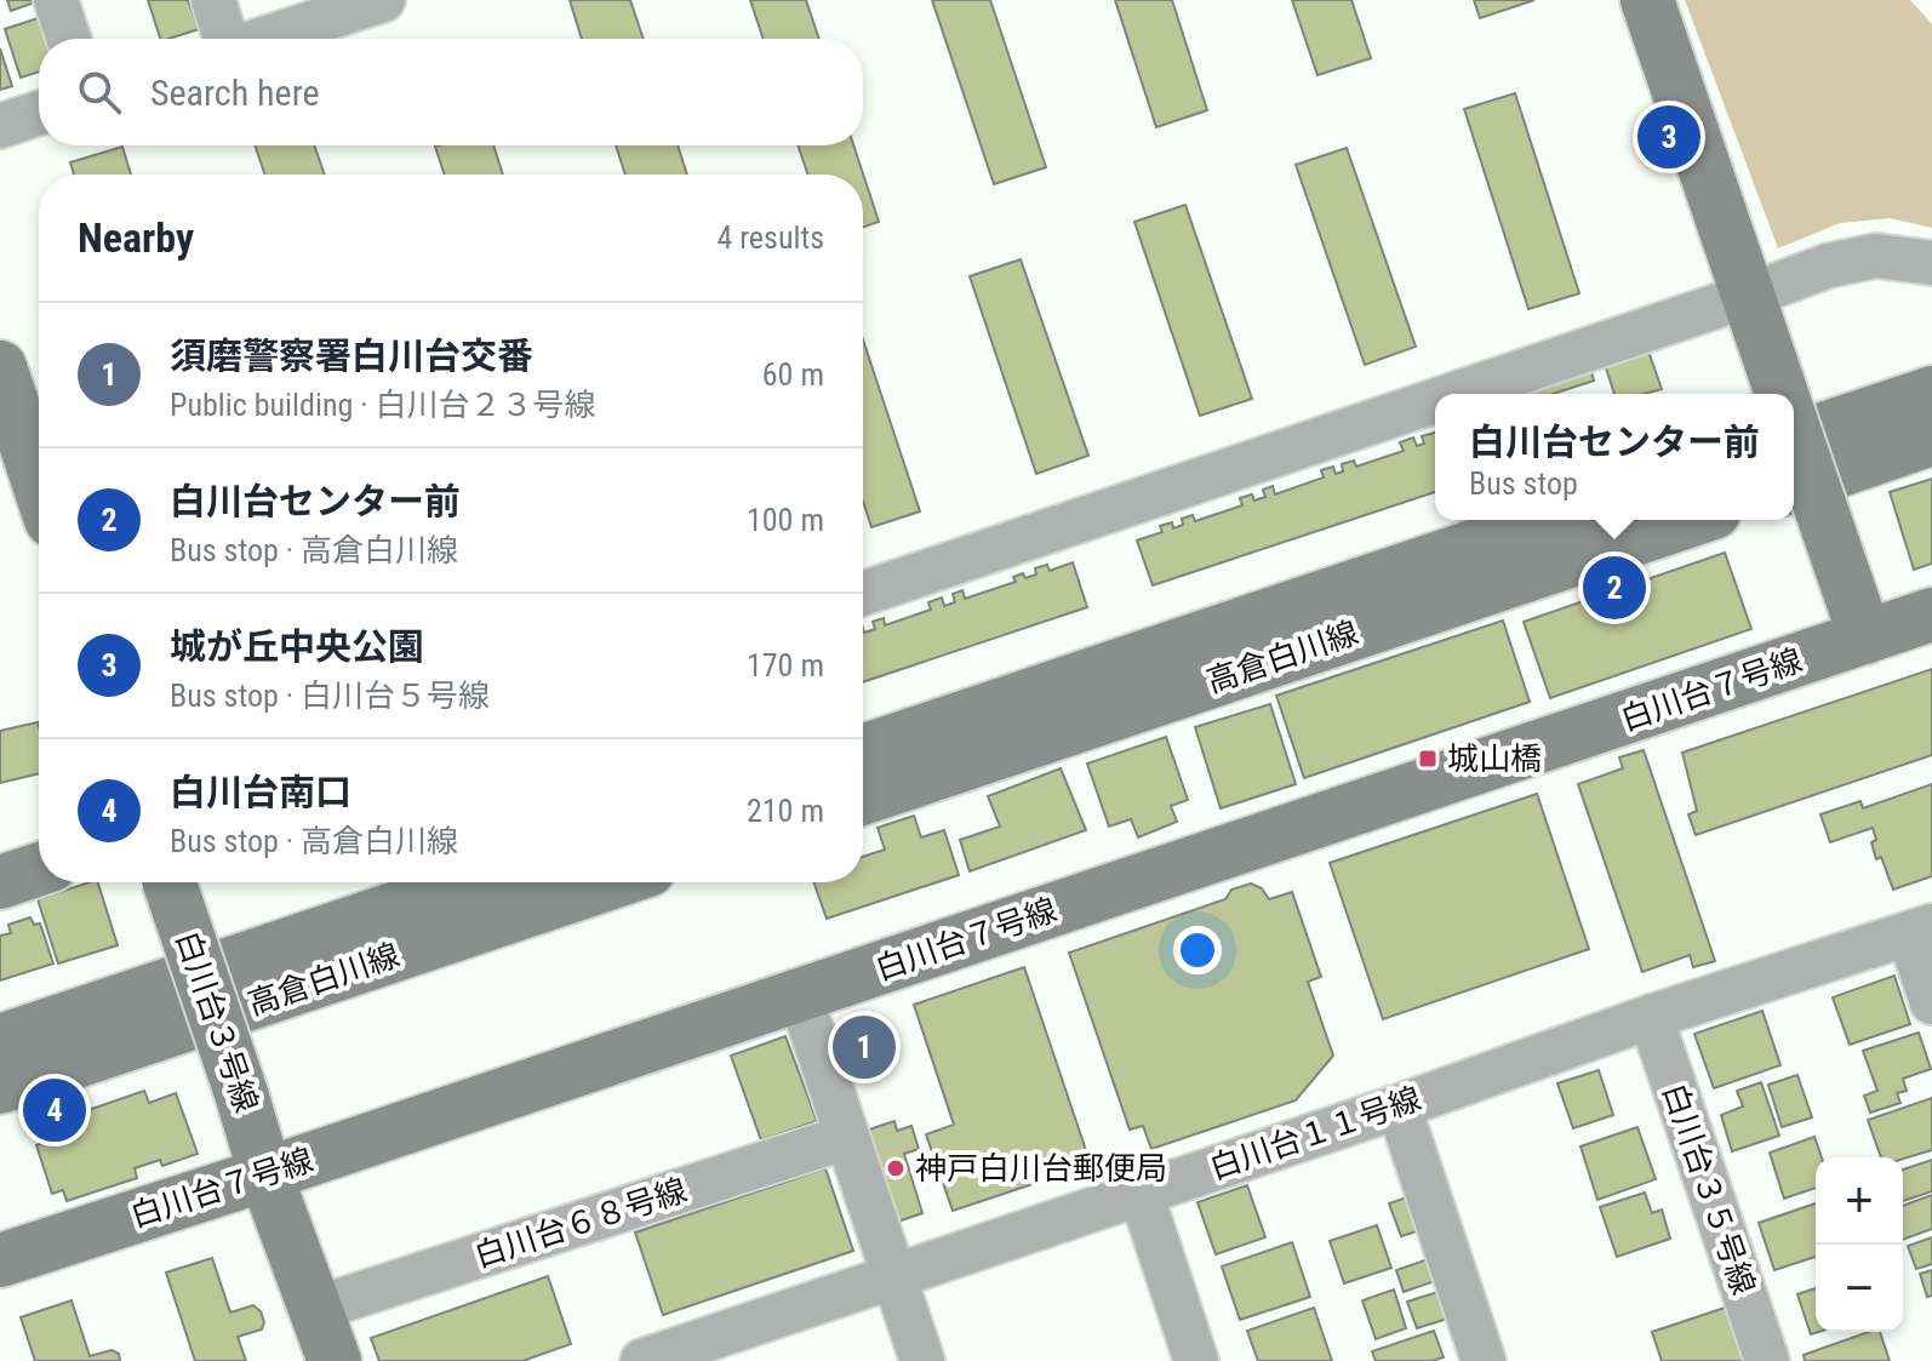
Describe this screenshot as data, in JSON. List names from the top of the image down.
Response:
{
  "streets": {
    "street": [
      "高倉白川線",
      "白川台７号線",
      "白川台３号線",
      "白川台１１号線",
      "白川台３５号線",
      "白川台６８号線"
    ]
  },
  "crossings": [
    ["白川台７号線", "白川台３号線"],
    ["白川台３号線", "白川台６８号線"],
    ["白川台１１号線", "白川台３５号線"]
  ],
  "places": {
    "transit": ["城山橋"],
    "other": ["神戸白川台郵便局"]
  },
  "page": {
    "search": "Search here",
    "pins": [
      "3",
      "2",
      "1",
      "4"
    ],
    "heading": ["Nearby", "4 results"],
    "list": [
      {
        "mark": "1",
        "name": "須磨警察署白川台交番",
        "note": "Public building · 白川台２３号線",
        "value": "60 m"
      },
      {
        "mark": "2",
        "name": "白川台センター前",
        "note": "Bus stop · 高倉白川線",
        "value": "100 m"
      },
      {
        "mark": "3",
        "name": "城が丘中央公園",
        "note": "Bus stop · 白川台５号線",
        "value": "170 m"
      },
      {
        "mark": "4",
        "name": "白川台南口",
        "note": "Bus stop · 高倉白川線",
        "value": "210 m"
      }
    ],
    "popup": ["白川台センター前", "Bus stop"],
    "map_buttons": ["+", "−"]
  }
}
